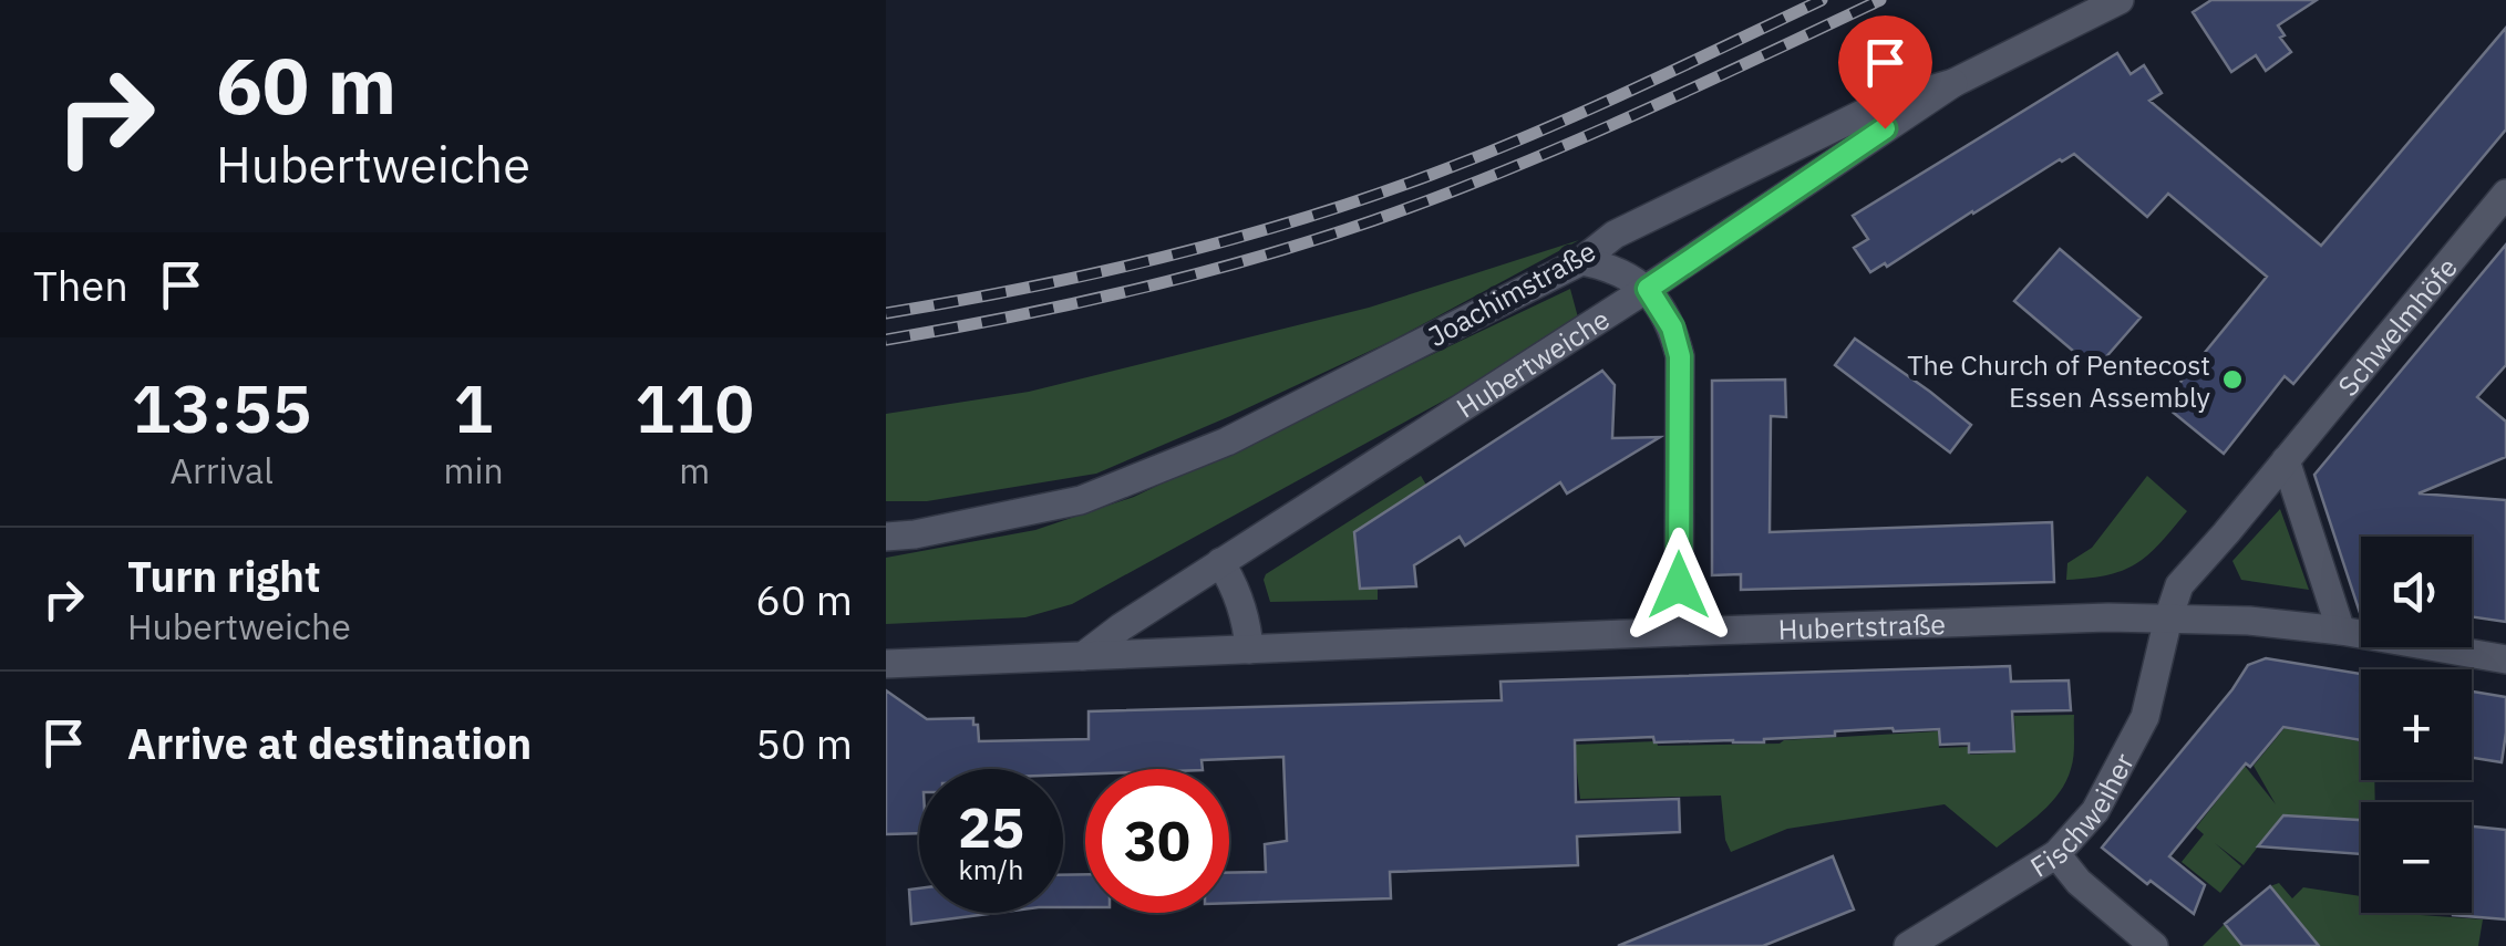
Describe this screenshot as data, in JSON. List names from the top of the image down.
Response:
{
  "streets": {
    "street": [
      "Joachimstraße",
      "Schwelmhöfe",
      "Hubertweiche",
      "Hubertstraße",
      "Fischweiher"
    ]
  },
  "crossings": [
    ["Joachimstraße", "Hubertweiche"],
    ["Schwelmhöfe", "Hubertstraße"],
    ["Schwelmhöfe", "Fischweiher"],
    ["Hubertweiche", "Hubertstraße"],
    ["Hubertstraße", "Fischweiher"]
  ],
  "places": ["The Church of Pentecost Essen Assembly"],
  "page": {
    "turn": ["60 m", "Hubertweiche"],
    "then": "Then",
    "eta": [
      "13:55",
      "Arrival",
      "1",
      "min",
      "110",
      "m"
    ],
    "list": [
      {
        "name": "Turn right",
        "note": "Hubertweiche",
        "value": "60 m"
      },
      {
        "name": "Arrive at destination",
        "value": "50 m"
      }
    ],
    "map_buttons": ["+", "−"],
    "speed": "25 km/h",
    "limit": "30"
  }
}
